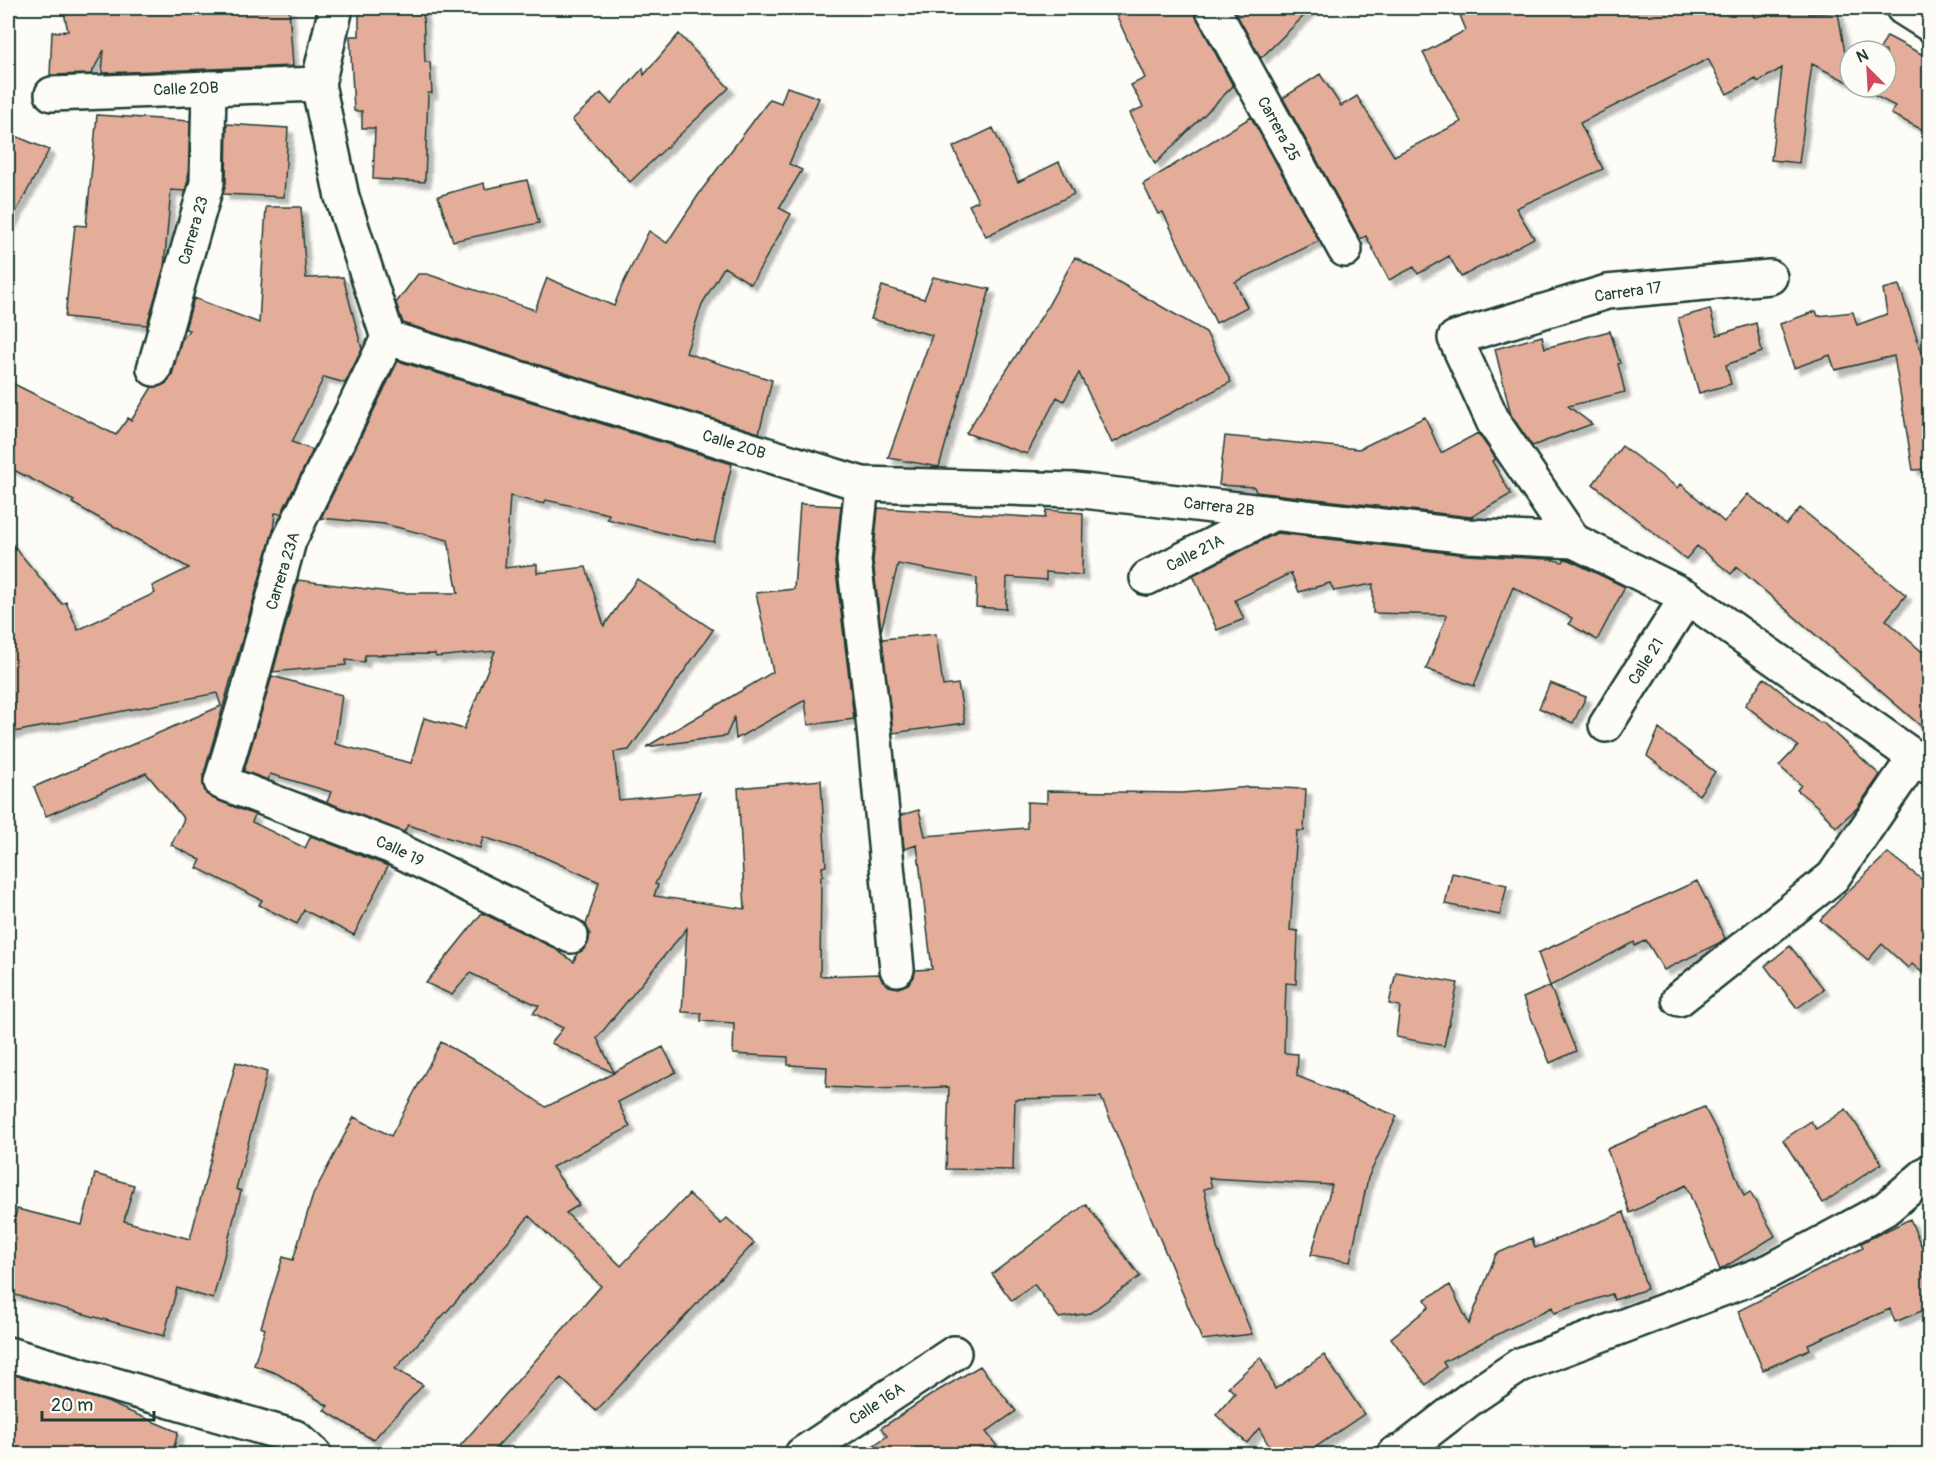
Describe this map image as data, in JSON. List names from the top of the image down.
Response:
{
  "streets": {
    "street": [
      "Calle 20B",
      "Carrera 25",
      "Carrera 23",
      "Carrera 17",
      "Carrera 2B",
      "Calle 21A",
      "Carrera 23A",
      "Calle 21",
      "Calle 19",
      "Calle 16A"
    ]
  },
  "crossings": [
    ["Calle 20B", "Carrera 23"],
    ["Calle 20B", "Carrera 2B"],
    ["Calle 20B", "Carrera 23A"],
    ["Carrera 17", "Carrera 2B"],
    ["Carrera 2B", "Calle 21A"],
    ["Carrera 23A", "Calle 19"]
  ],
  "scale_bar": "20 m",
  "north": "top left"
}
